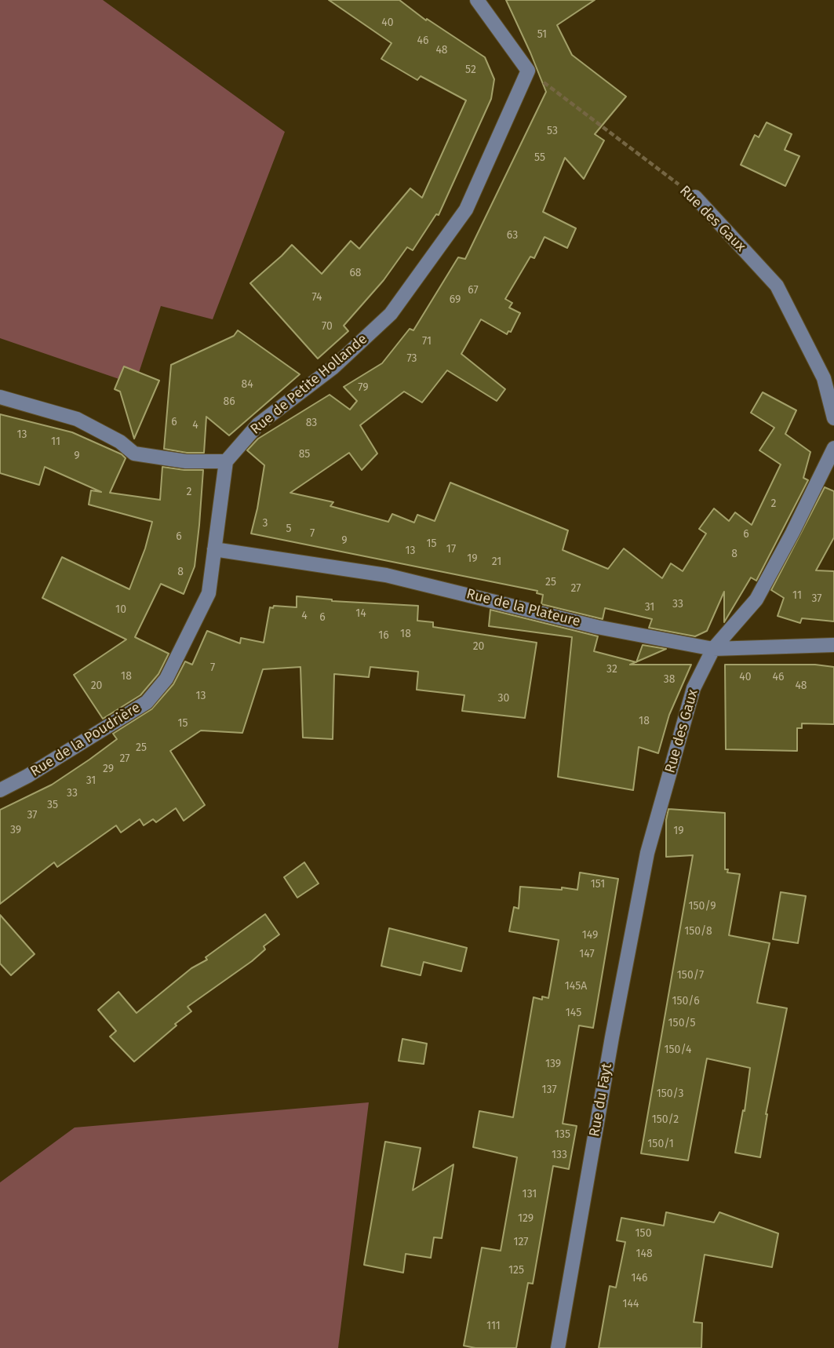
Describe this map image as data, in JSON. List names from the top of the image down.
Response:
{
  "streets": {
    "street": [
      "Rue des Gaux",
      "Rue de Petite Hollande",
      "Rue de la Plateure",
      "Rue de la Poudrière",
      "Rue du Fayt"
    ]
  },
  "crossings": [
    ["Rue des Gaux", "Rue de Petite Hollande"],
    ["Rue des Gaux", "Rue de la Plateure"],
    ["Rue des Gaux", "Rue du Fayt"],
    ["Rue de Petite Hollande", "Rue de la Poudrière"],
    ["Rue de la Plateure", "Rue de la Poudrière"]
  ],
  "house_numbers": [
    "40",
    "51",
    "46",
    "48",
    "52",
    "53",
    "55",
    "63",
    "68",
    "67",
    "74",
    "69",
    "70",
    "71",
    "73",
    "84",
    "79",
    "86",
    "6",
    "83",
    "4",
    "13",
    "11",
    "85",
    "9",
    "2",
    "2",
    "3",
    "5",
    "7",
    "6",
    "6",
    "9",
    "15",
    "17",
    "13",
    "8",
    "19",
    "21",
    "8",
    "25",
    "27",
    "11",
    "37",
    "33",
    "31",
    "10",
    "14",
    "4",
    "6",
    "18",
    "16",
    "20",
    "7",
    "32",
    "18",
    "40",
    "46",
    "38",
    "20",
    "48",
    "13",
    "30",
    "18",
    "15",
    "25",
    "27",
    "29",
    "31",
    "33",
    "35",
    "37",
    "39",
    "19",
    "151",
    "150/9",
    "150/8",
    "149",
    "147",
    "150/7",
    "145A",
    "150/6",
    "145",
    "150/5",
    "150/4",
    "139",
    "137",
    "150/3",
    "150/2",
    "135",
    "150/1",
    "133",
    "131",
    "129",
    "150",
    "127",
    "148",
    "125",
    "146",
    "144",
    "111"
  ]
}
